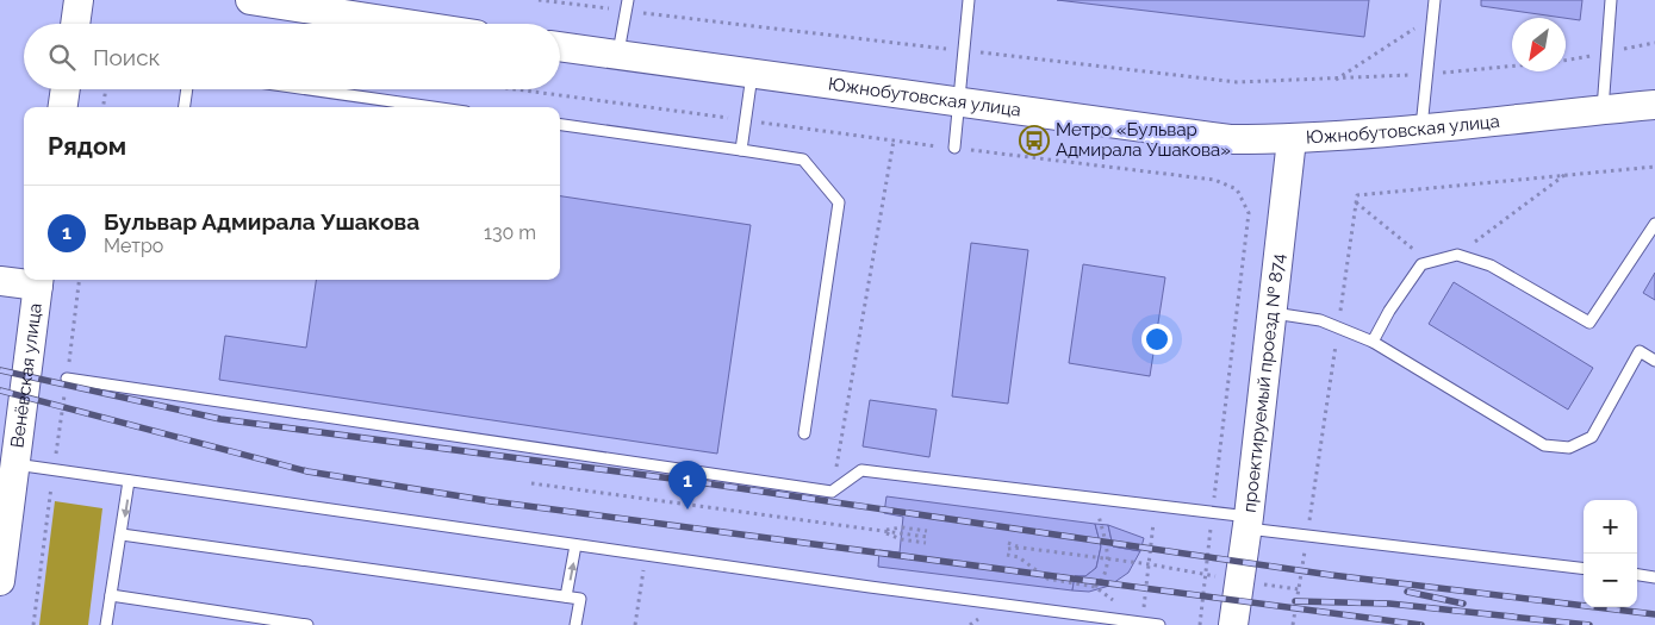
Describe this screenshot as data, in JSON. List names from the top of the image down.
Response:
{
  "streets": {
    "street": ["Южнобутовская улица", "Венёвская улица", "проектируемый проезд № 874"]
  },
  "crossings": [
    ["Южнобутовская улица", "проектируемый проезд № 874"]
  ],
  "places": {
    "bus stop": ["Метро «Бульвар Адмирала Ушакова»"]
  },
  "north": "bottom left",
  "page": {
    "search": "Поиск",
    "heading": "Рядом",
    "list": [
      {
        "mark": "1",
        "name": "Бульвар Адмирала Ушакова",
        "note": "Метро",
        "value": "130 m"
      }
    ],
    "pins": "1",
    "map_buttons": ["+", "−"]
  }
}
